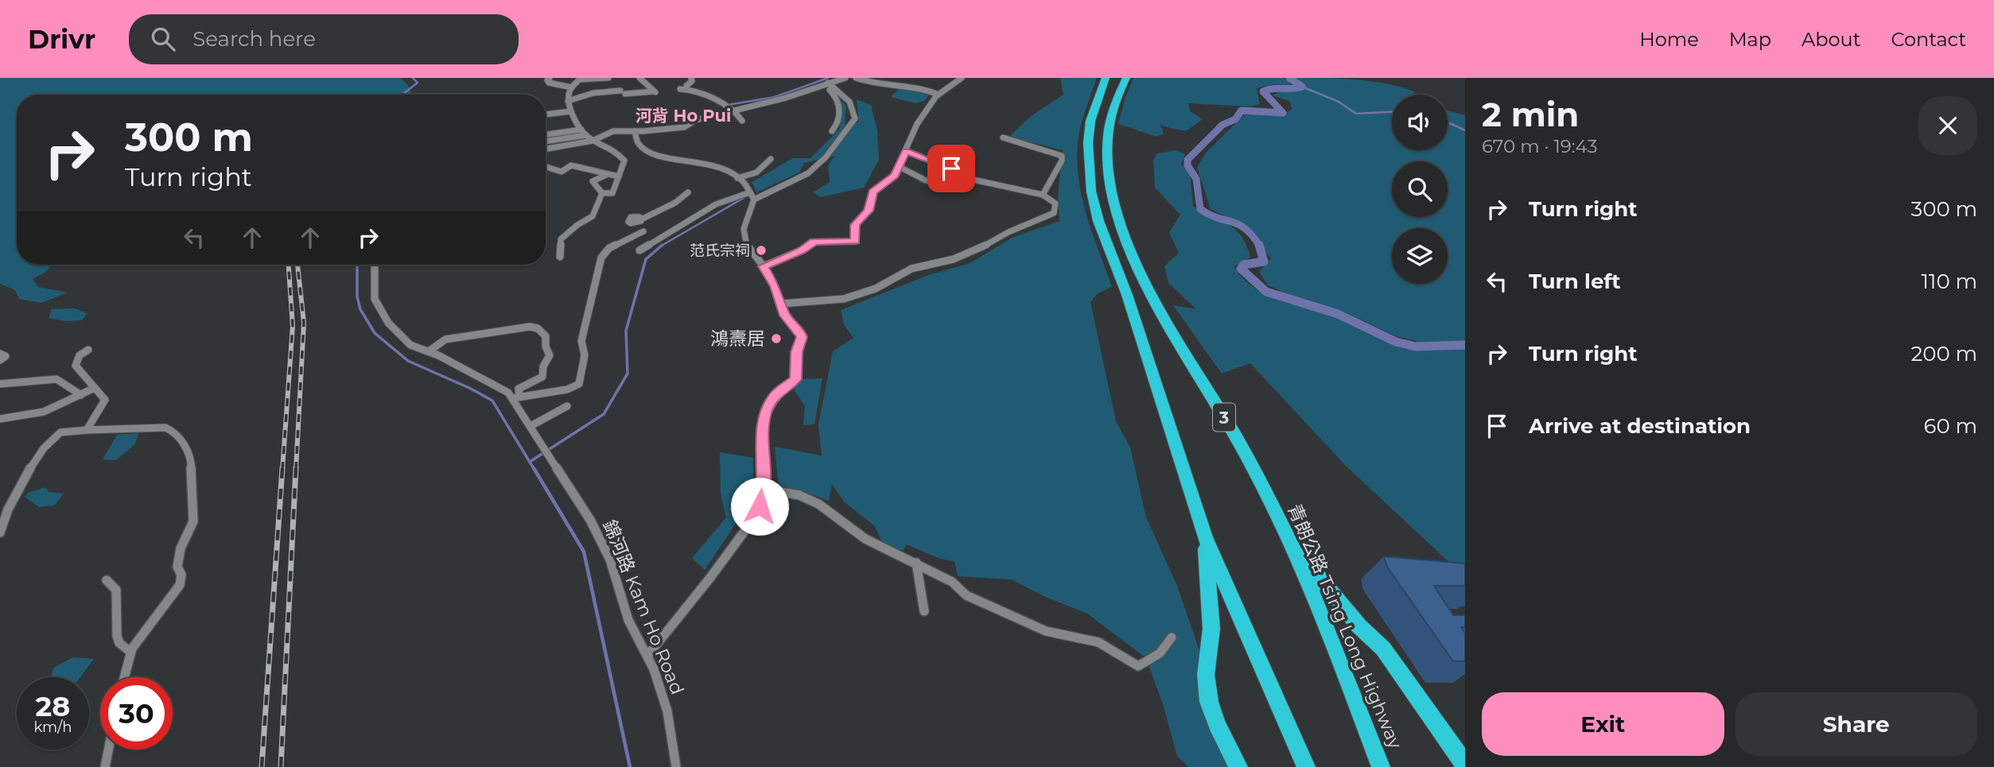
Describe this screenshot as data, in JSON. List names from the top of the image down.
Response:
{
  "streets": {
    "highway": ["3", "青朗公路 Tsing Long Highway"],
    "street": ["錦河路 Kam Ho Road"]
  },
  "districts": ["河背 Ho Pui"],
  "places": ["范氏宗祠", "鴻燾居"],
  "page": {
    "header": "Drivr",
    "search": "Search here",
    "nav": [
      "Home",
      "Map",
      "About",
      "Contact"
    ],
    "heading": ["2 min", "670 m · 19:43"],
    "turn": ["300 m", "Turn right"],
    "list": [
      {
        "name": "Turn right",
        "value": "300 m"
      },
      {
        "name": "Turn left",
        "value": "110 m"
      },
      {
        "name": "Turn right",
        "value": "200 m"
      },
      {
        "name": "Arrive at destination",
        "value": "60 m"
      }
    ],
    "speed": "28 km/h",
    "limit": "30",
    "buttons": ["Exit", "Share"]
  }
}
